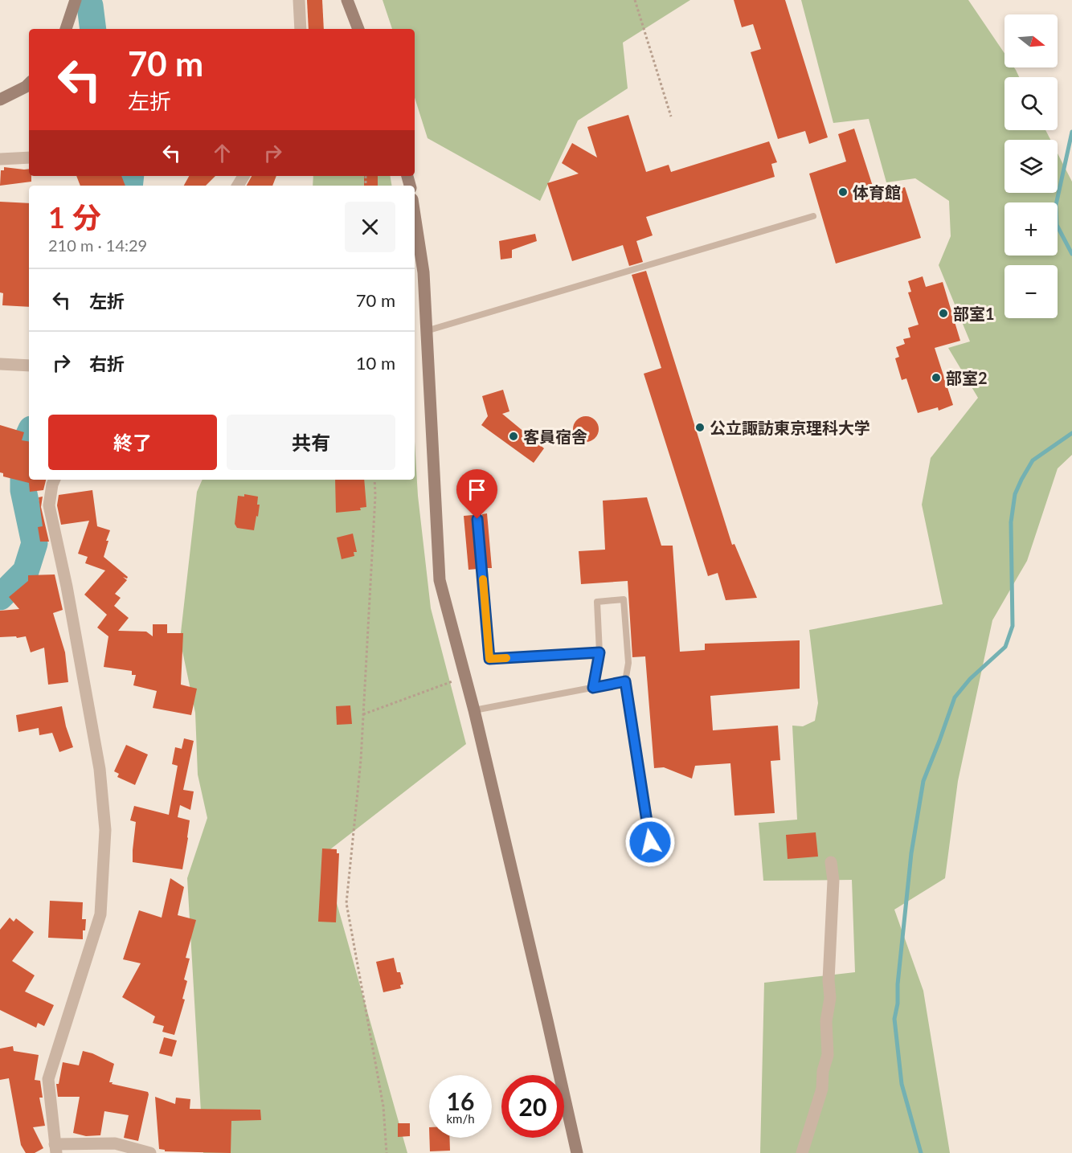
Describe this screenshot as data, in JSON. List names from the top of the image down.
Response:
{
  "places": [
    "体育館",
    "部室1",
    "部室2",
    "公立諏訪東京理科大学",
    "客員宿舎"
  ],
  "north": "right",
  "page": {
    "map_buttons": ["+", "−"],
    "turn": ["70 m", "左折"],
    "heading": ["1 分", "210 m · 14:29"],
    "list": [
      {
        "name": "左折",
        "value": "70 m"
      },
      {
        "name": "右折",
        "value": "10 m"
      }
    ],
    "buttons": ["終了", "共有"],
    "speed": "16 km/h",
    "limit": "20"
  }
}
